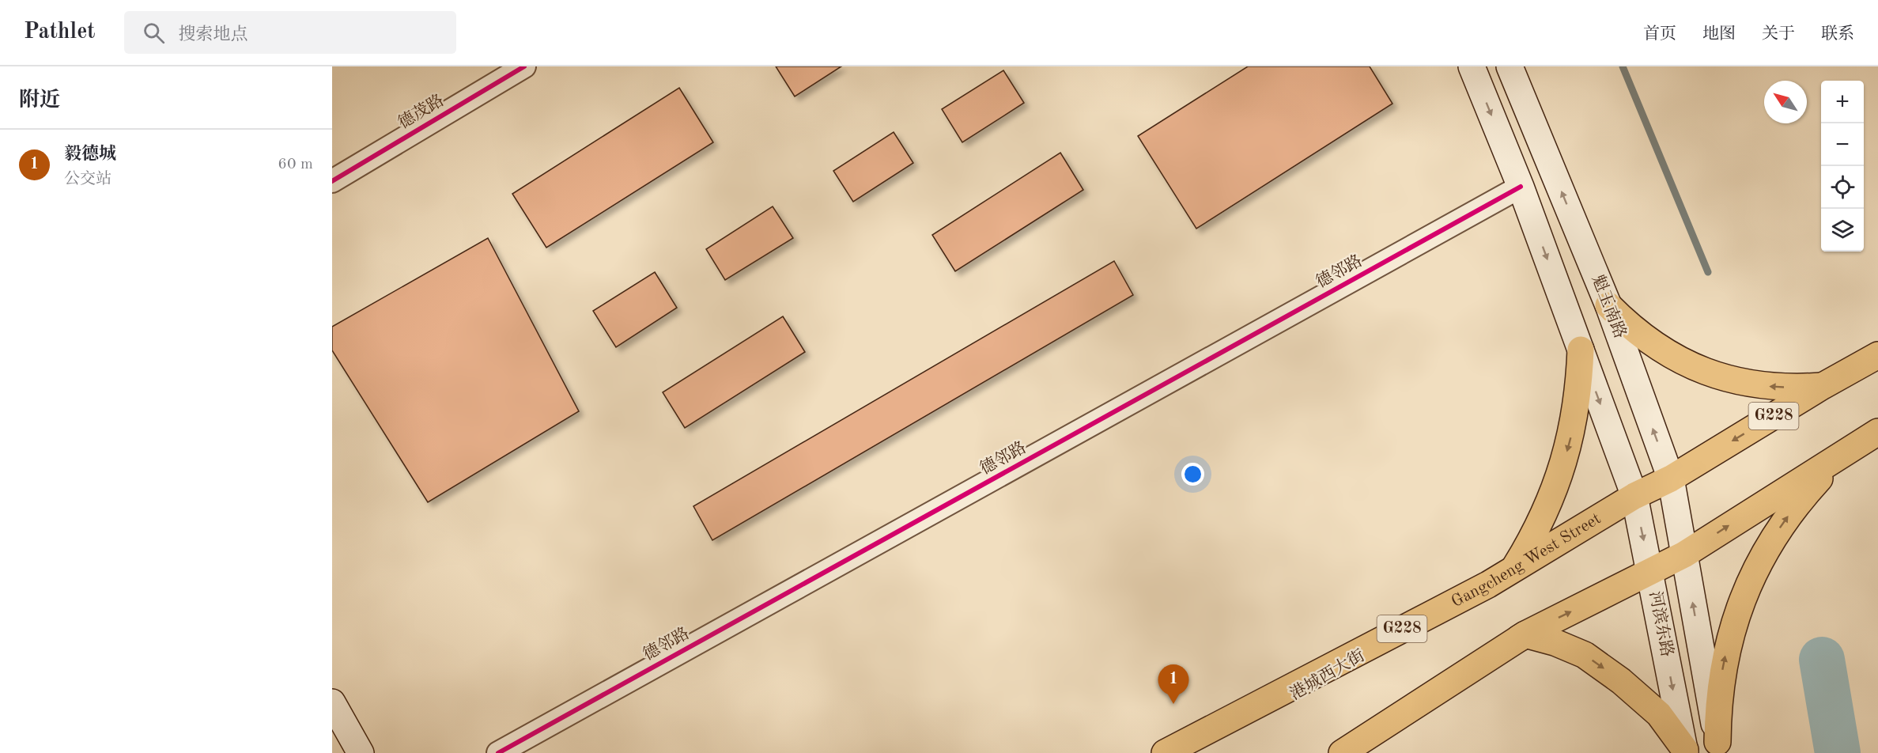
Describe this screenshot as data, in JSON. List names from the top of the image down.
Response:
{
  "streets": {
    "highway": ["G228", "Gangcheng West Street", "港城西大街"],
    "main road": ["魁玉南路", "河滨东路"],
    "street": ["德茂路", "德邻路"]
  },
  "crossings": [
    ["魁玉南路", "Gangcheng West Street"],
    ["Gangcheng West Street", "河滨东路"],
    ["Gangcheng West Street", "港城西大街"]
  ],
  "north": "top left",
  "page": {
    "header": "Pathlet",
    "search": "搜索地点",
    "nav": [
      "首页",
      "地图",
      "关于",
      "联系"
    ],
    "heading": "附近",
    "map_buttons": ["+", "−"],
    "list": [
      {
        "mark": "1",
        "name": "毅德城",
        "note": "公交站",
        "value": "60 m"
      }
    ],
    "pins": "1"
  }
}
